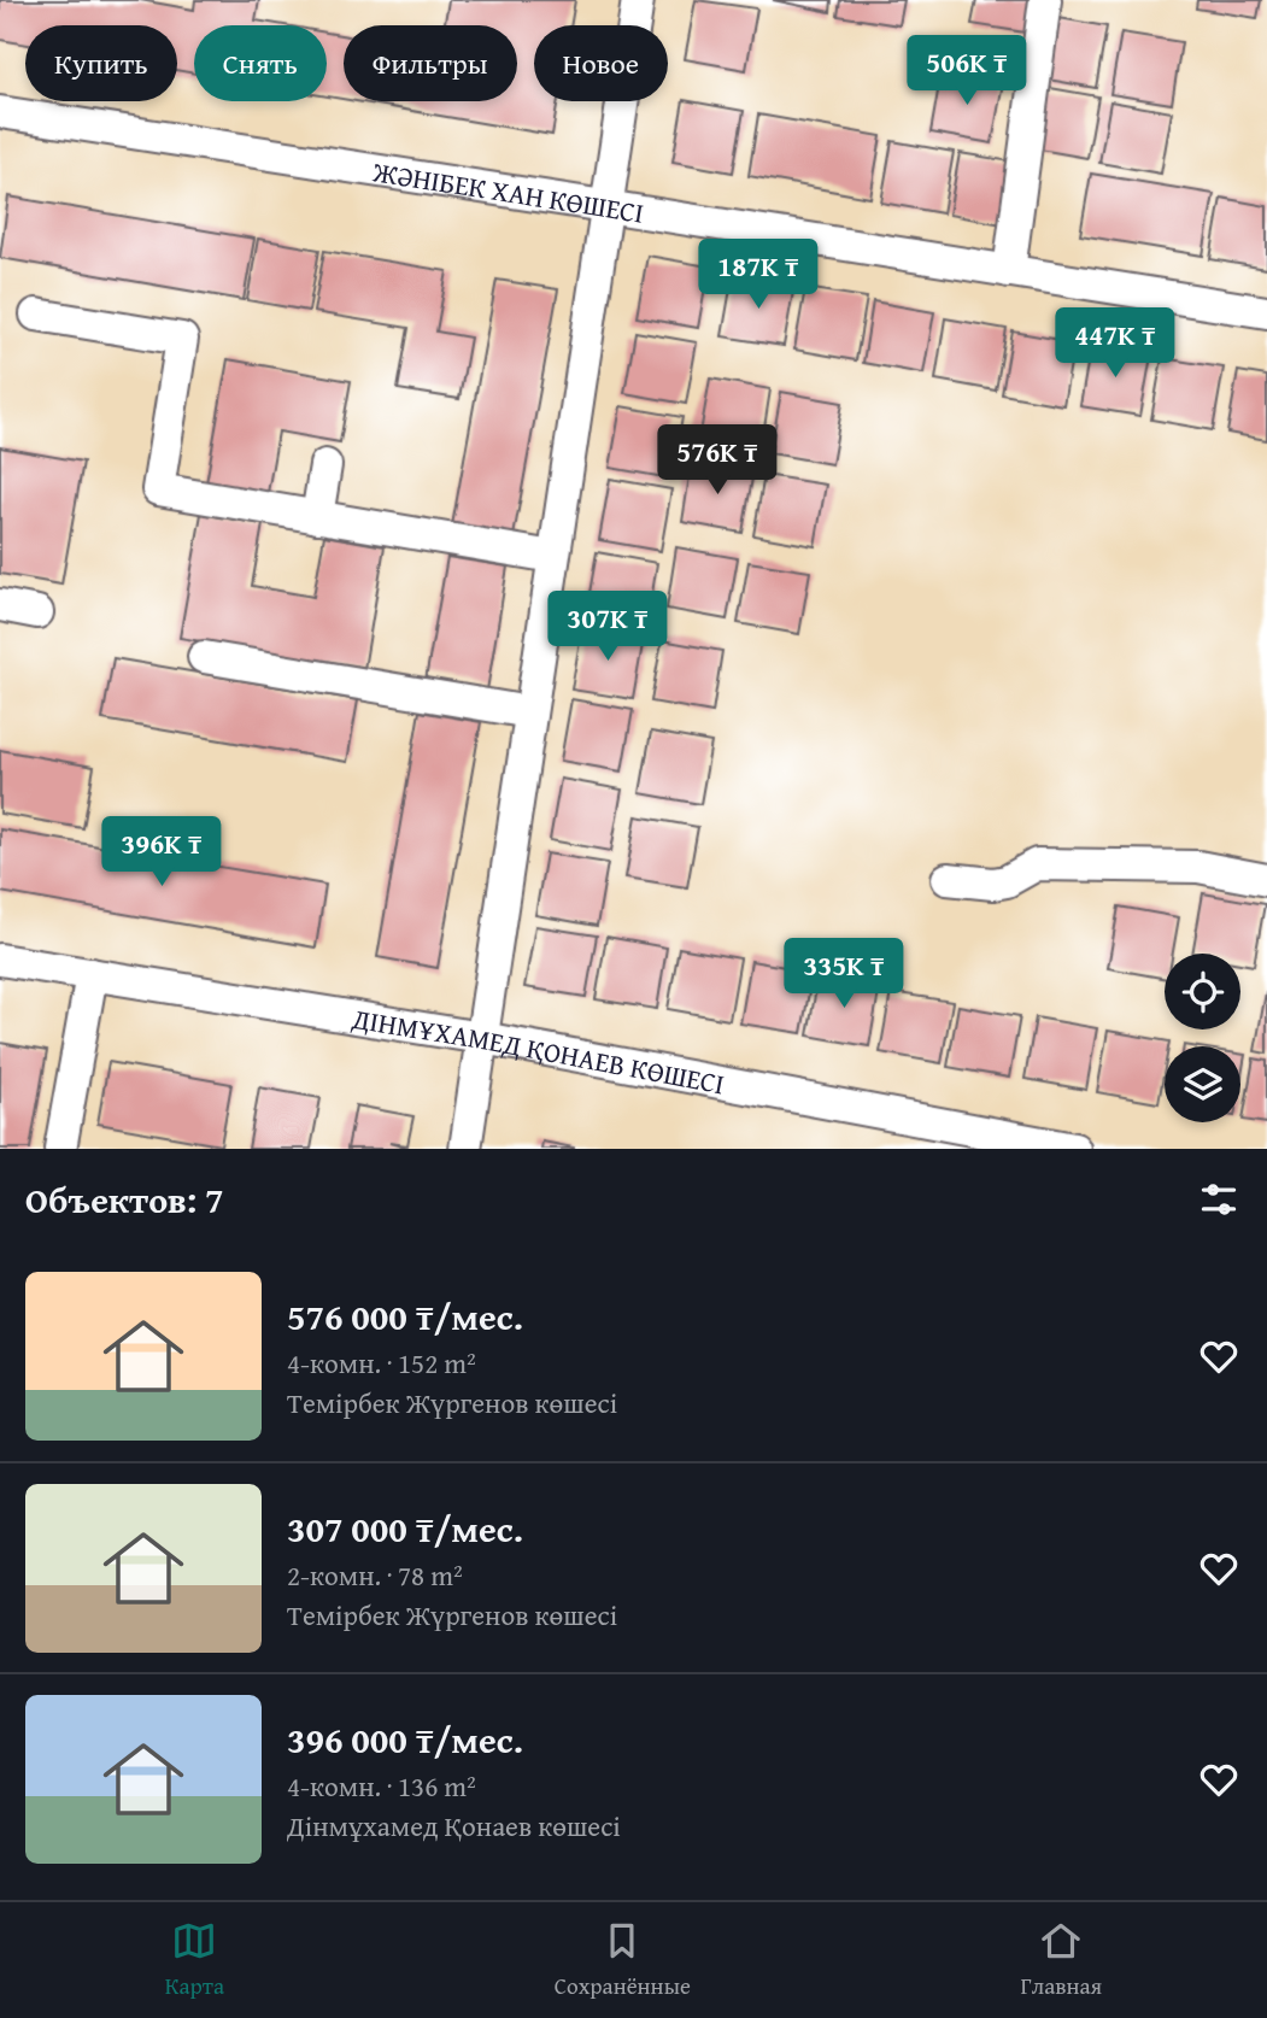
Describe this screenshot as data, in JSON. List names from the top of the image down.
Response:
{
  "streets": {
    "street": ["ЖӘНІБЕК ХАН КӨШЕСІ", "ДІНМҰХАМЕД ҚОНАЕВ КӨШЕСІ"]
  },
  "page": {
    "chip": [
      "Купить",
      "Снять",
      "Фильтры",
      "Новое"
    ],
    "price": [
      "506K ₸",
      "187K ₸",
      "447K ₸",
      "576K ₸",
      "307K ₸",
      "396K ₸",
      "335K ₸"
    ],
    "heading": "Объектов: 7",
    "list": [
      {
        "name": "576 000 ₸/мес.",
        "note": "4-комн. · 152 m² · Темірбек Жүргенов көшесі"
      },
      {
        "name": "307 000 ₸/мес.",
        "note": "2-комн. · 78 m² · Темірбек Жүргенов көшесі"
      },
      {
        "name": "396 000 ₸/мес.",
        "note": "4-комн. · 136 m² · Дінмұхамед Қонаев көшесі"
      }
    ],
    "tabs": ["Карта", "Сохранённые", "Главная"]
  }
}
